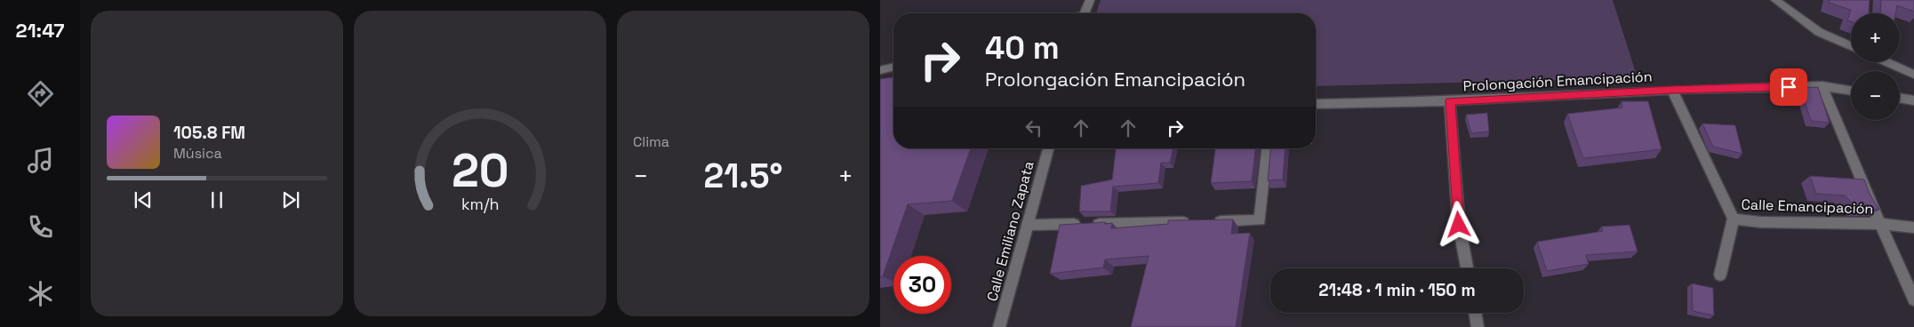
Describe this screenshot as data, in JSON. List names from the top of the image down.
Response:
{
  "streets": {
    "street": ["Prolongación Emancipación", "Calle Emancipación", "Calle Emiliano Zapata"]
  },
  "crossings": [
    ["Prolongación Emancipación", "Calle Emancipación"]
  ],
  "page": {
    "tabs": "21:47",
    "tile": "Clima",
    "map_buttons": ["+", "−"],
    "turn": ["40 m", "Prolongación Emancipación"],
    "song": ["105.8 FM", "Música"],
    "heat": ["−", "21.5°", "+"],
    "limit": "30",
    "trip": "21:48 · 1 min · 150 m",
    "gauge": ["20", "km/h"]
  }
}
